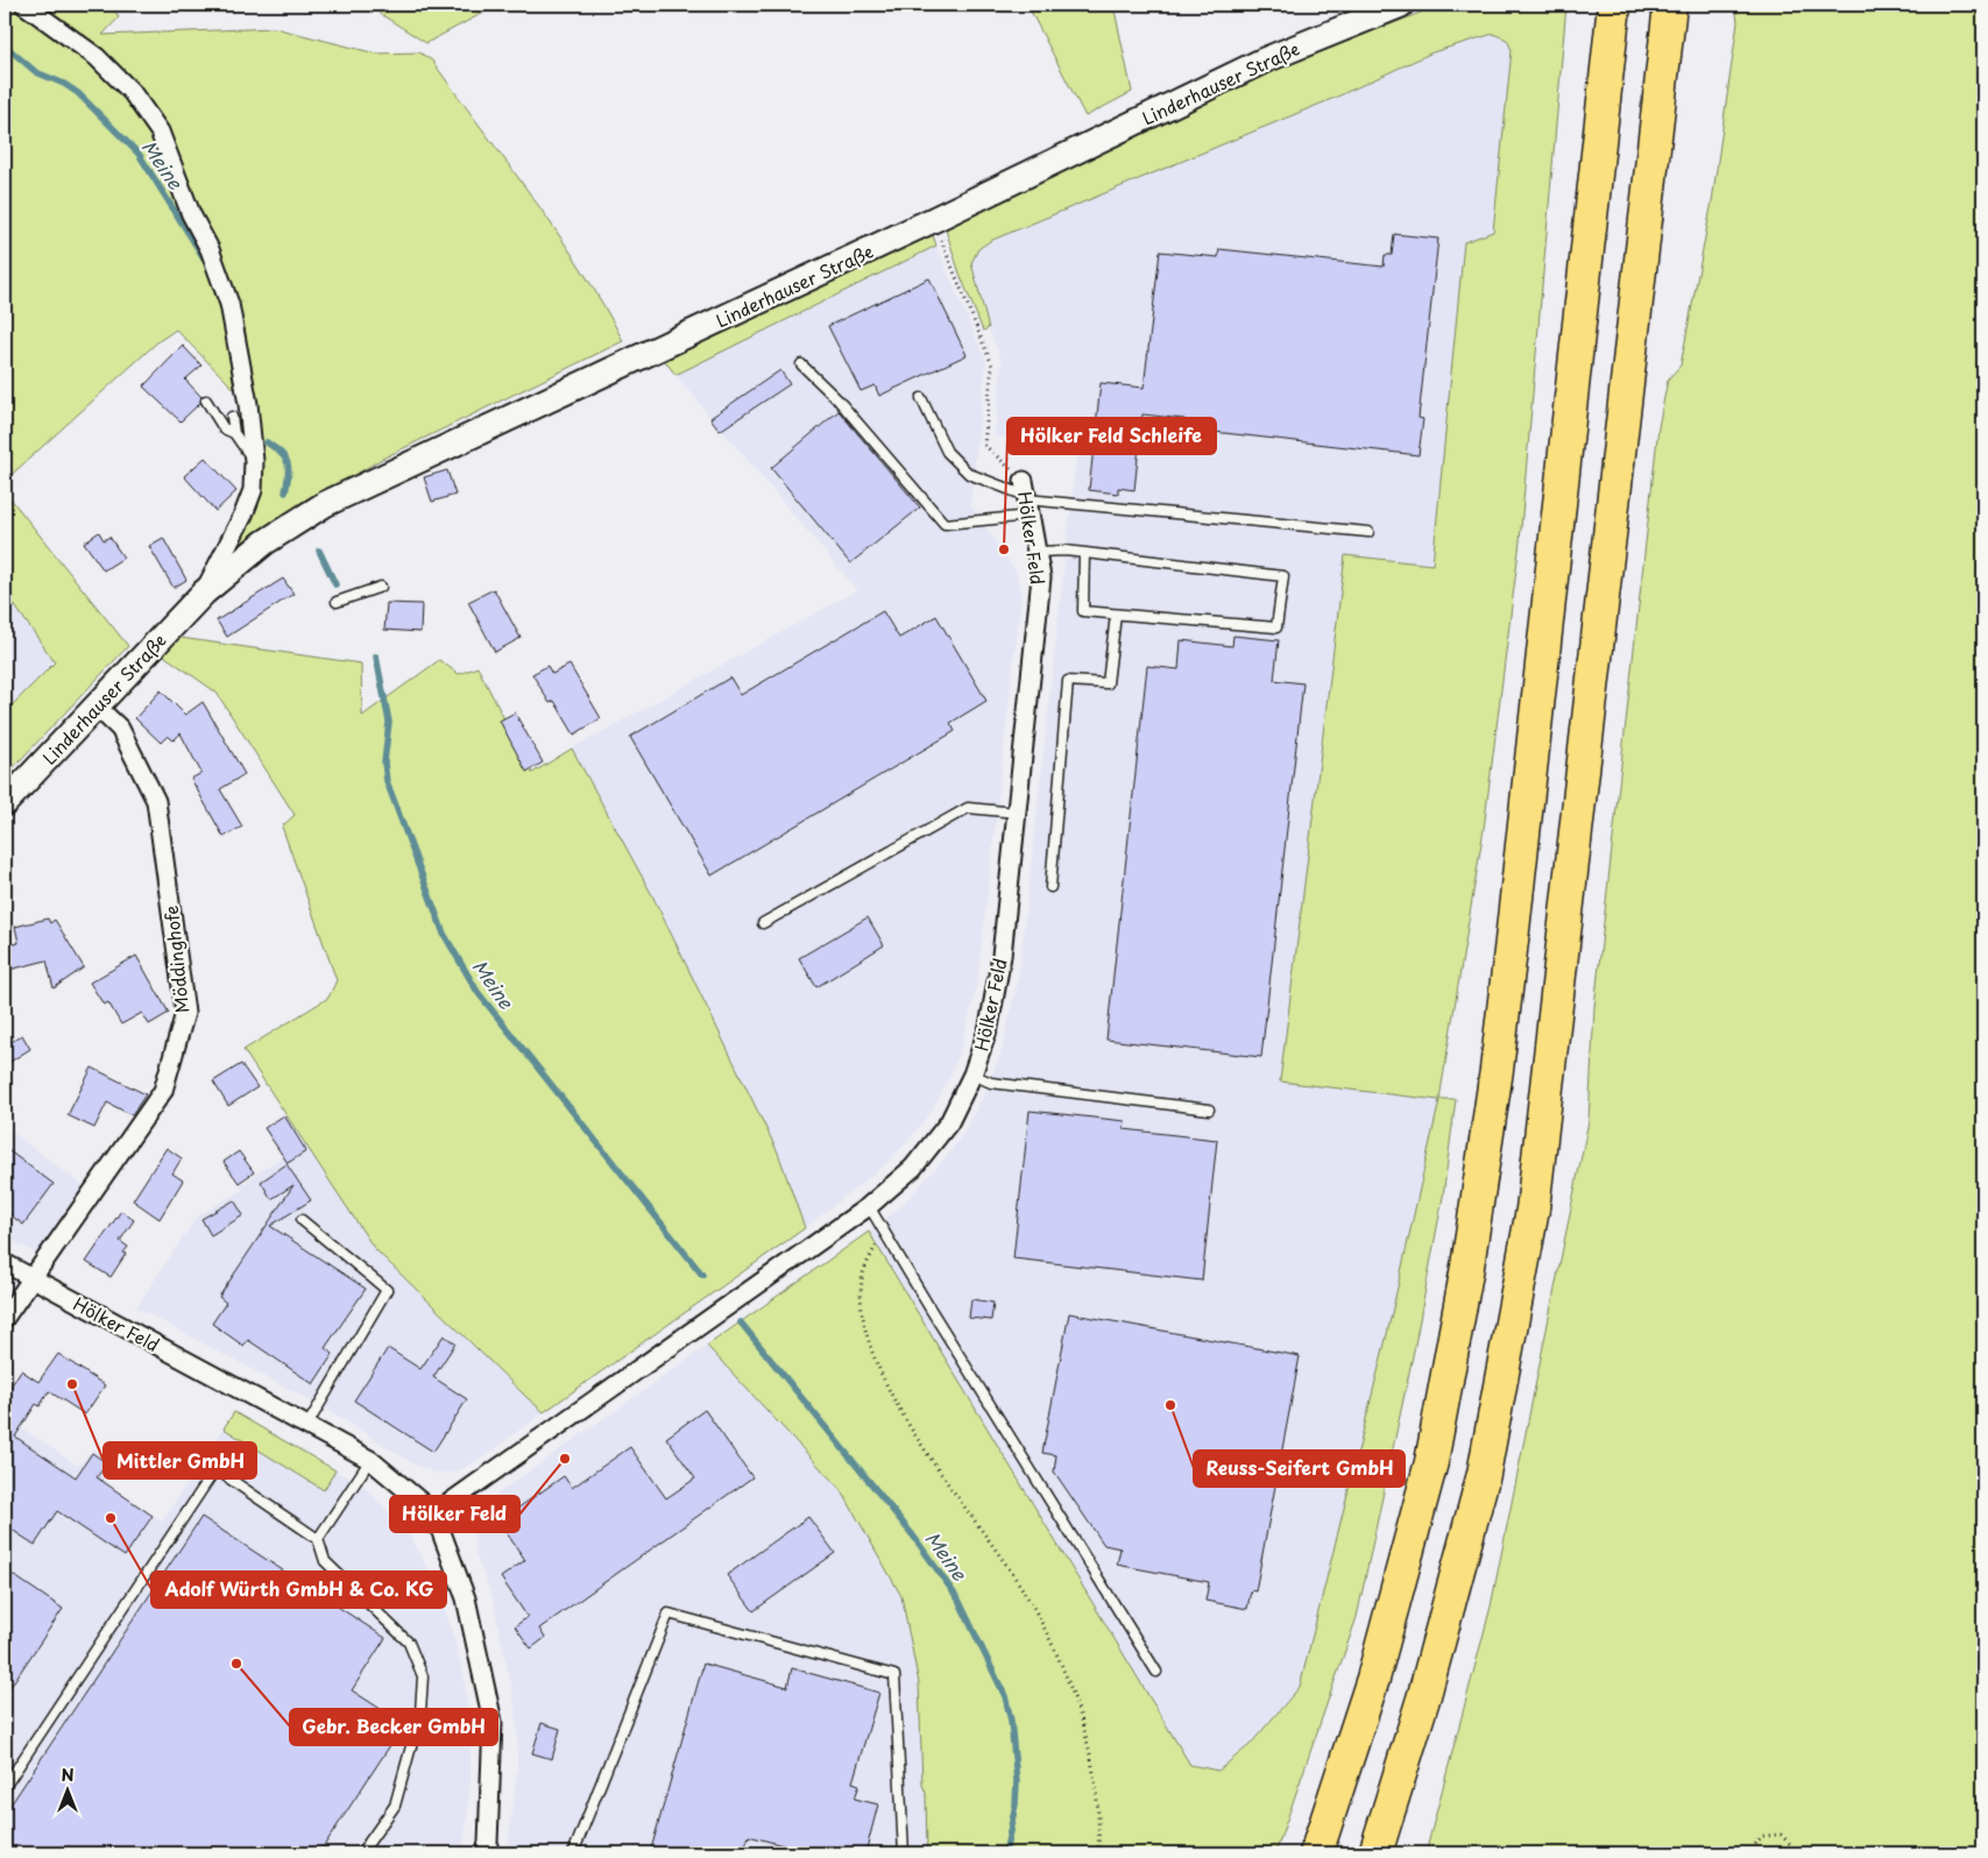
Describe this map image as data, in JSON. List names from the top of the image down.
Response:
{
  "streets": {
    "main road": ["Linderhauser Straße"],
    "street": ["Hölker Feld", "Möddinghofe"]
  },
  "crossings": [
    ["Linderhauser Straße", "Möddinghofe"],
    ["Hölker Feld", "Möddinghofe"]
  ],
  "water": ["Meine"],
  "places": [
    "Hölker Feld Schleife",
    "Mittler GmbH",
    "Reuss-Seifert GmbH",
    "Hölker Feld",
    "Adolf Würth GmbH & Co. KG",
    "Gebr. Becker GmbH"
  ],
  "north": "top"
}
